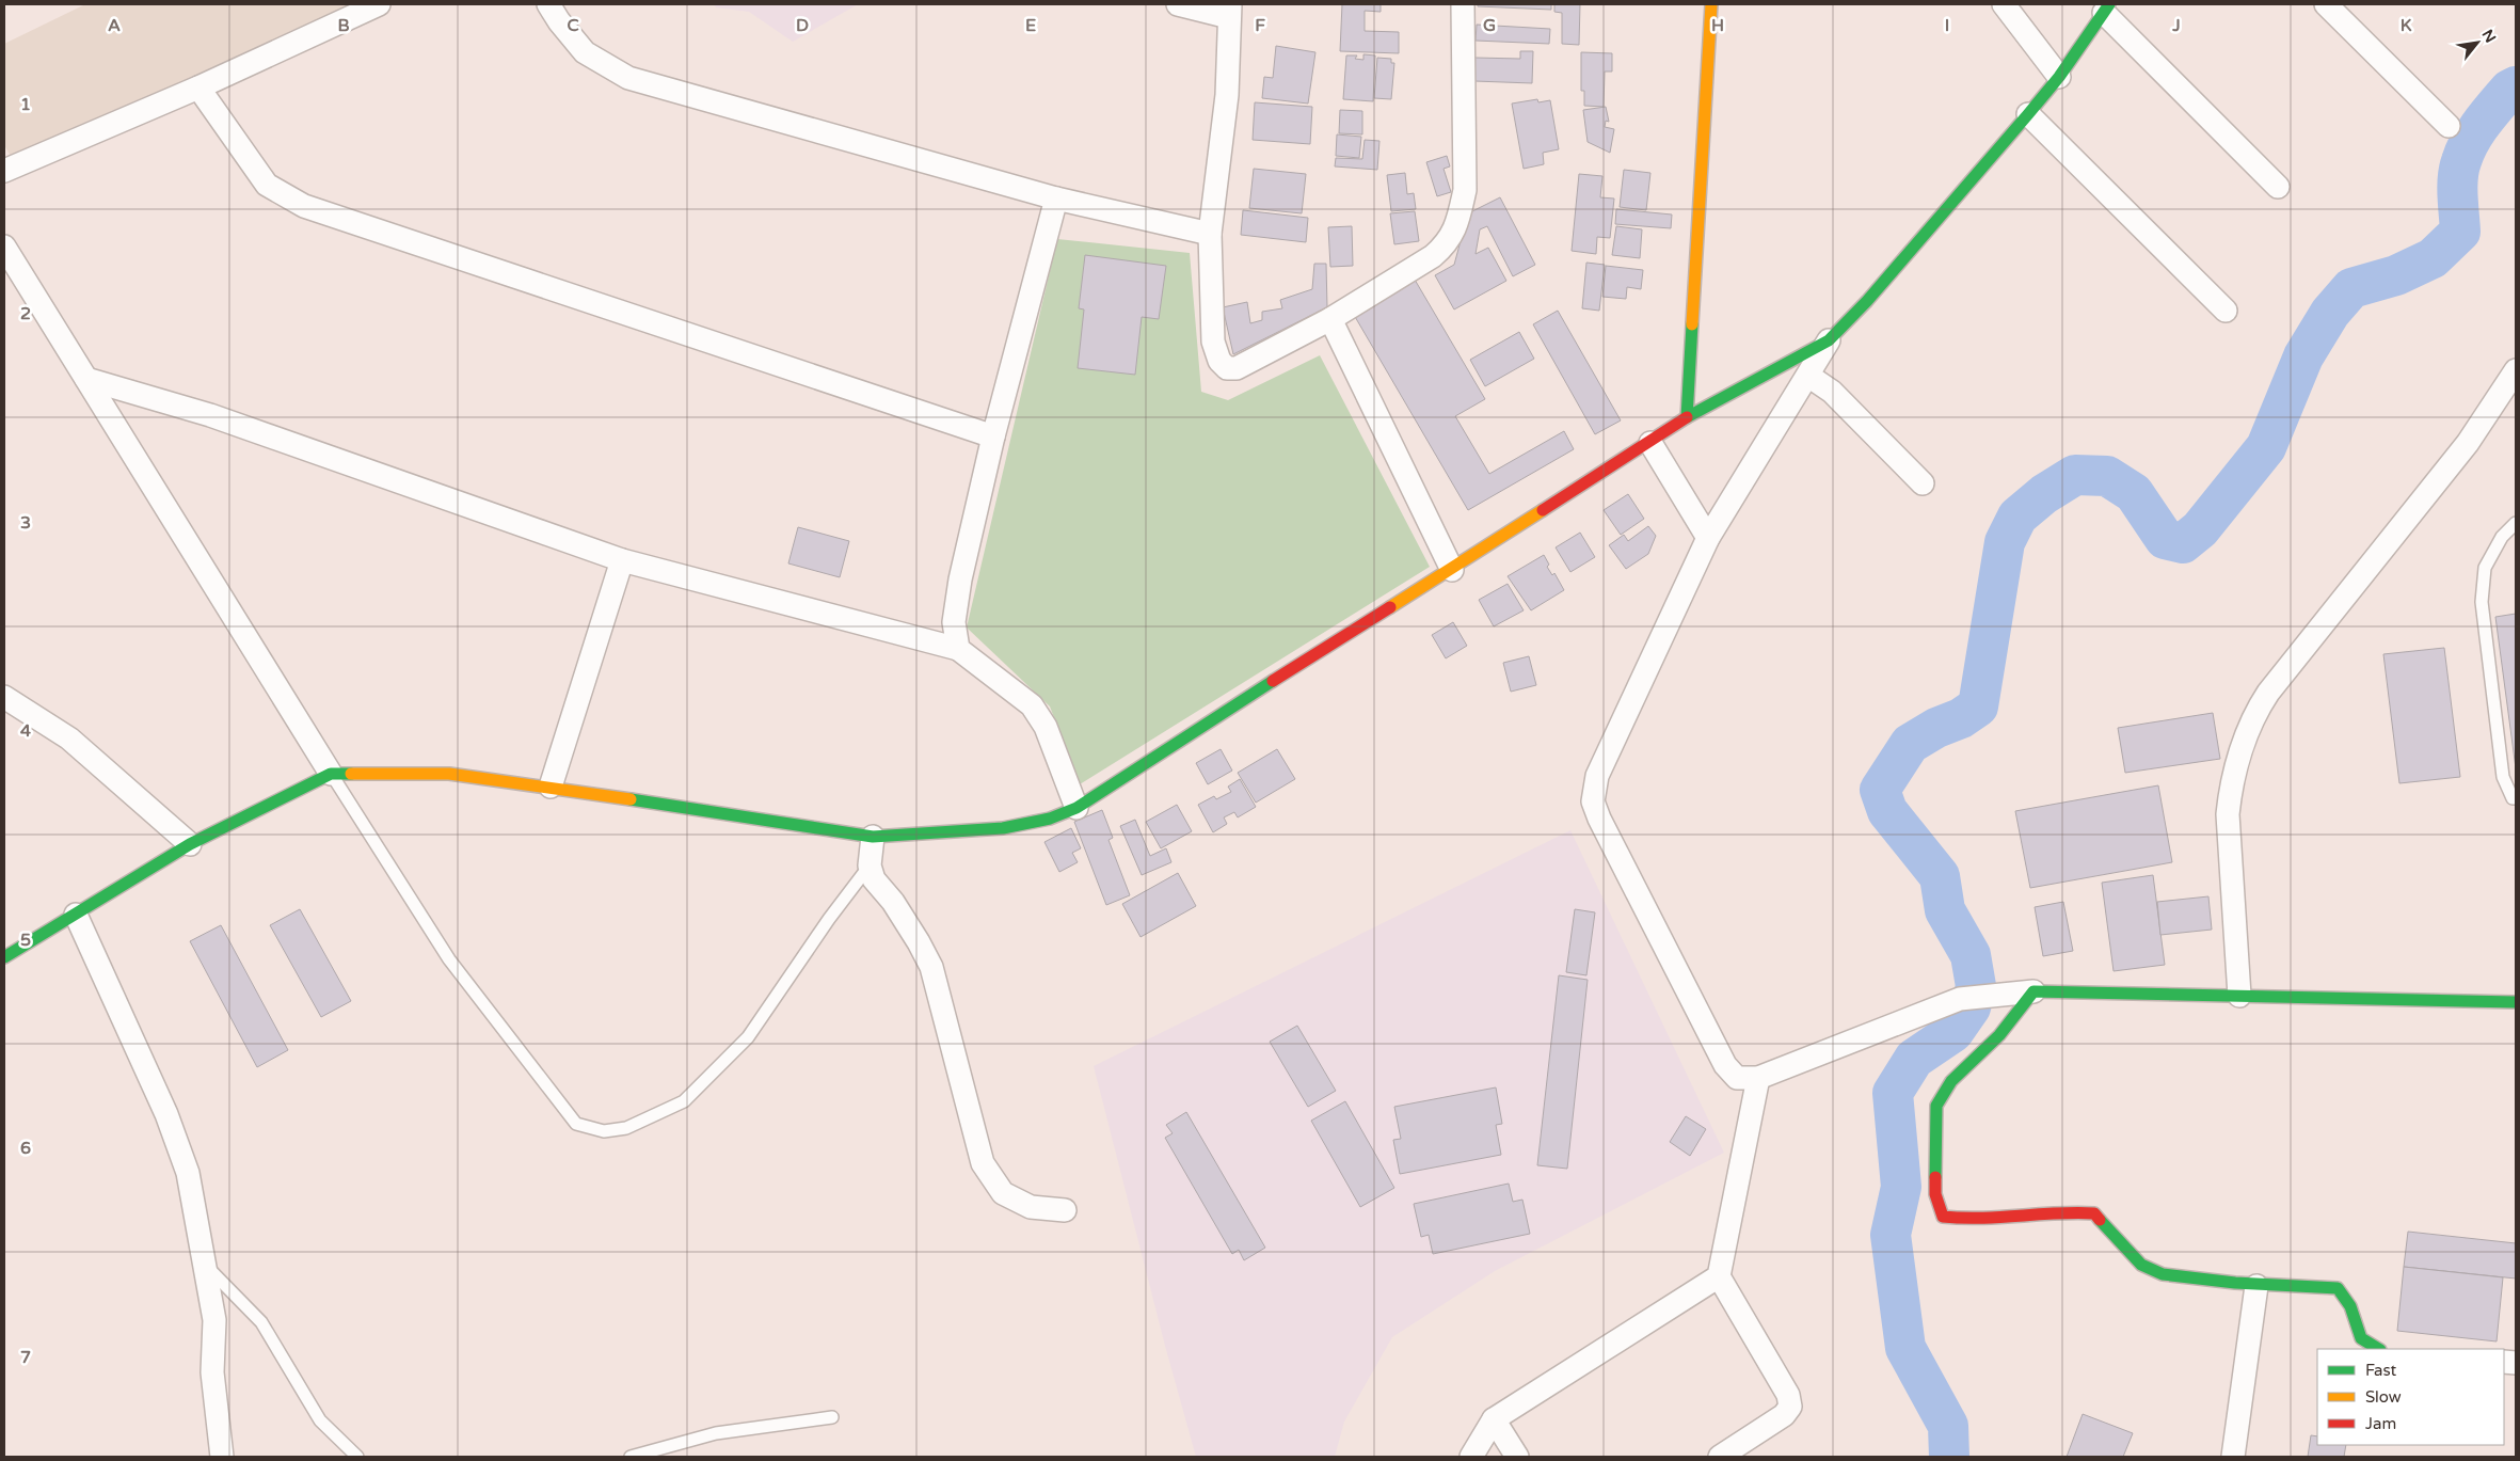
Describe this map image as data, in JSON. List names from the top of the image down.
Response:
{
  "legend": ["Fast", "Slow", "Jam"],
  "north": "top right",
  "grid": {
    "columns": [
      "A",
      "B",
      "C",
      "D",
      "E",
      "F",
      "G",
      "H",
      "I",
      "J",
      "K"
    ],
    "rows": [
      "1",
      "2",
      "3",
      "4",
      "5",
      "6",
      "7"
    ]
  }
}
